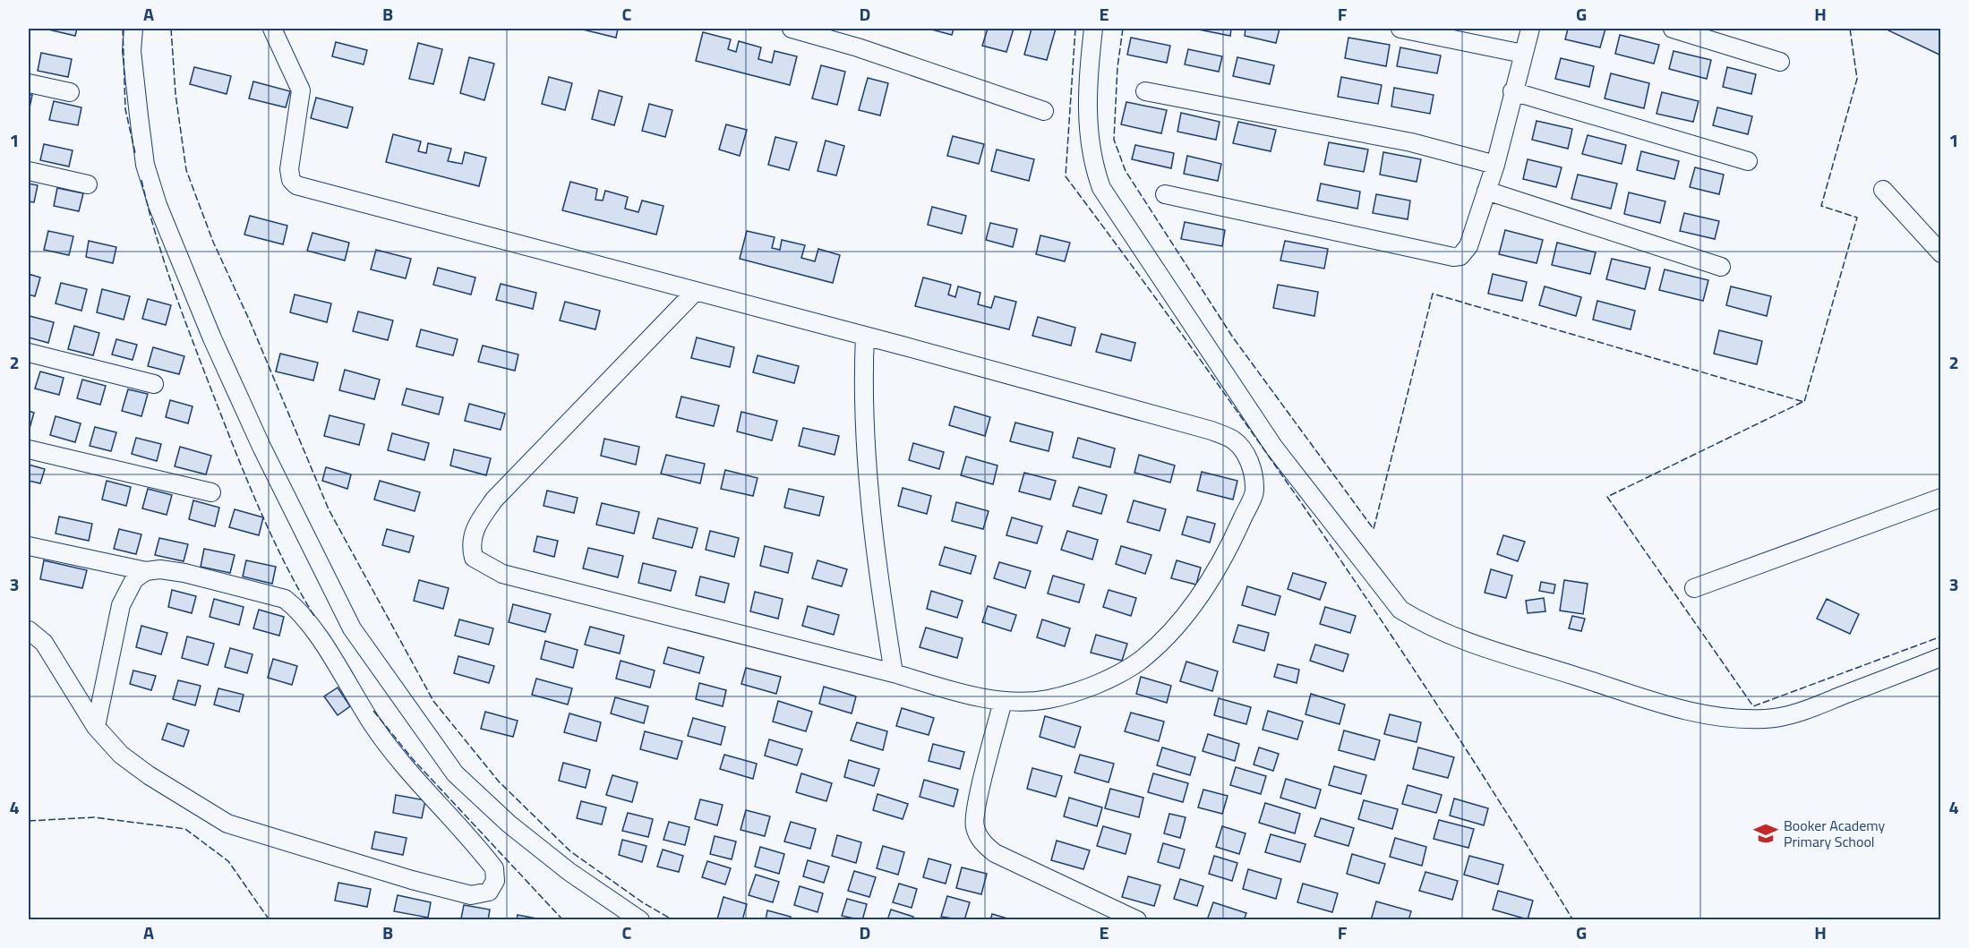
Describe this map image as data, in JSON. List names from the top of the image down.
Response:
{
  "places": {
    "school or university": ["Booker Academy Primary School"]
  },
  "grid": {
    "columns": [
      "A",
      "B",
      "C",
      "D",
      "E",
      "F",
      "G",
      "H"
    ],
    "rows": [
      "1",
      "2",
      "3",
      "4"
    ]
  }
}
